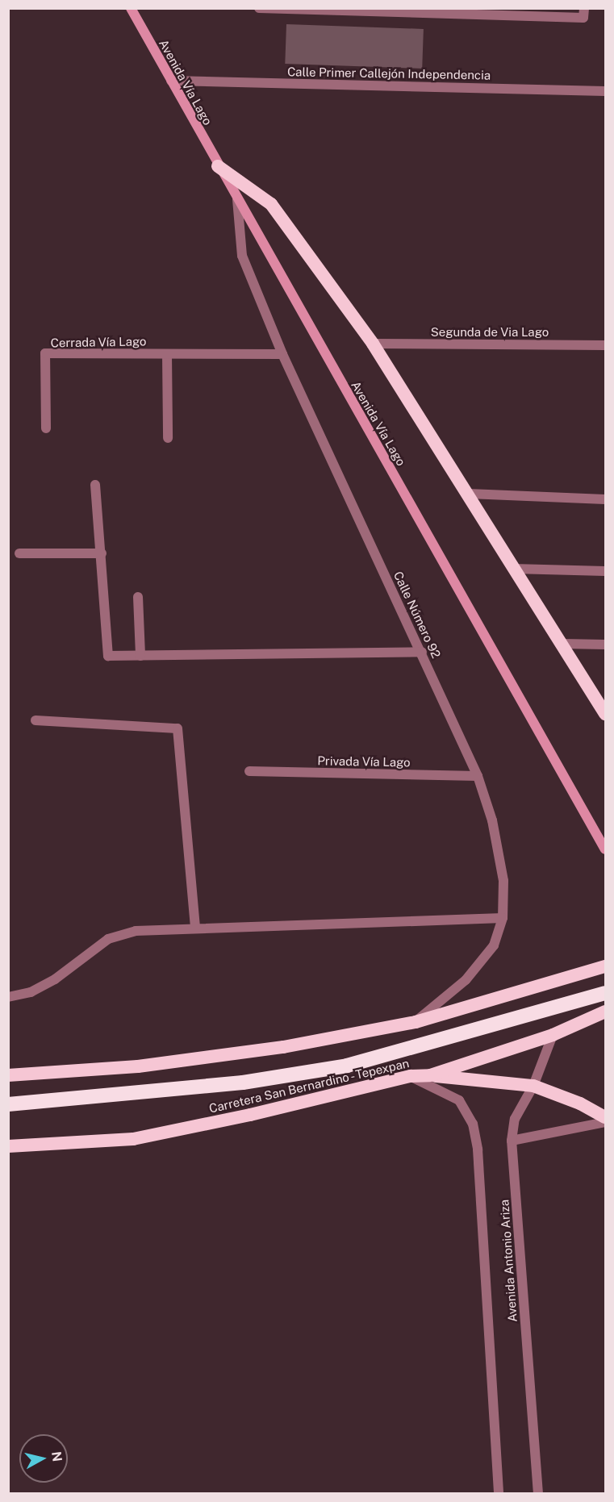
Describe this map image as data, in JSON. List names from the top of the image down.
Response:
{
  "streets": {
    "highway": ["Carretera San Bernardino - Tepexpan"],
    "main road": ["Avenida Vía Lago"],
    "street": [
      "Calle Primer Callejón Independencia",
      "Segunda de Via Lago",
      "Cerrada Vía Lago",
      "Calle Número 92",
      "Privada Vía Lago",
      "Avenida Antonio Ariza"
    ]
  },
  "crossings": [
    ["Calle Primer Callejón Independencia", "Avenida Vía Lago"],
    ["Avenida Vía Lago", "Calle Número 92"],
    ["Cerrada Vía Lago", "Calle Número 92"],
    ["Calle Número 92", "Privada Vía Lago"],
    ["Carretera San Bernardino - Tepexpan", "Avenida Antonio Ariza"]
  ],
  "north": "right"
}
